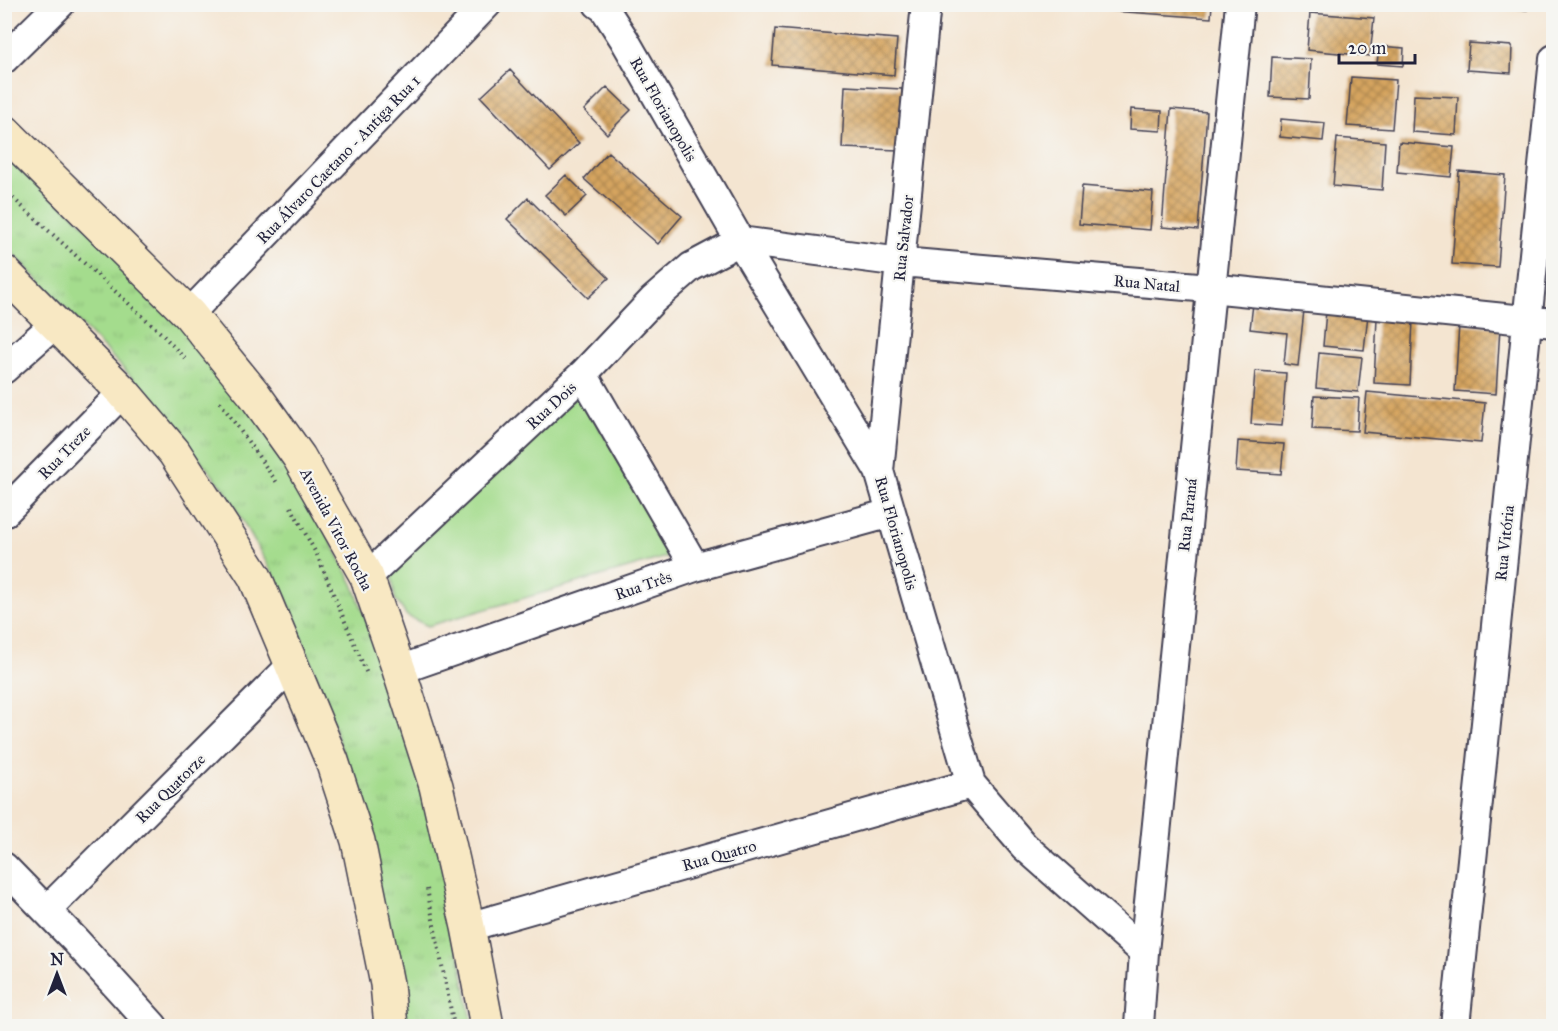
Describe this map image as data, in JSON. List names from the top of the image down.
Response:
{
  "streets": {
    "street": [
      "Rua Florianopolis",
      "Rua Álvaro Caetano - Antiga Rua 1",
      "Rua Salvador",
      "Rua Natal",
      "Rua Dois",
      "Rua Treze",
      "Rua Paraná",
      "Avenida Vitor Rocha",
      "Rua Vitória",
      "Rua Três",
      "Rua Quatorze",
      "Rua Quatro"
    ]
  },
  "crossings": [
    ["Rua Florianopolis", "Rua Salvador"],
    ["Rua Florianopolis", "Rua Natal"],
    ["Rua Florianopolis", "Rua Dois"],
    ["Rua Florianopolis", "Rua Paraná"],
    ["Rua Florianopolis", "Rua Três"],
    ["Rua Florianopolis", "Rua Quatro"],
    ["Rua Álvaro Caetano - Antiga Rua 1", "Avenida Vitor Rocha"],
    ["Rua Salvador", "Rua Natal"],
    ["Rua Natal", "Rua Dois"],
    ["Rua Natal", "Rua Paraná"],
    ["Rua Natal", "Rua Vitória"],
    ["Rua Dois", "Avenida Vitor Rocha"],
    ["Avenida Vitor Rocha", "Rua Três"],
    ["Avenida Vitor Rocha", "Rua Quatro"]
  ],
  "scale_bar": "20 m",
  "north": "top"
}
